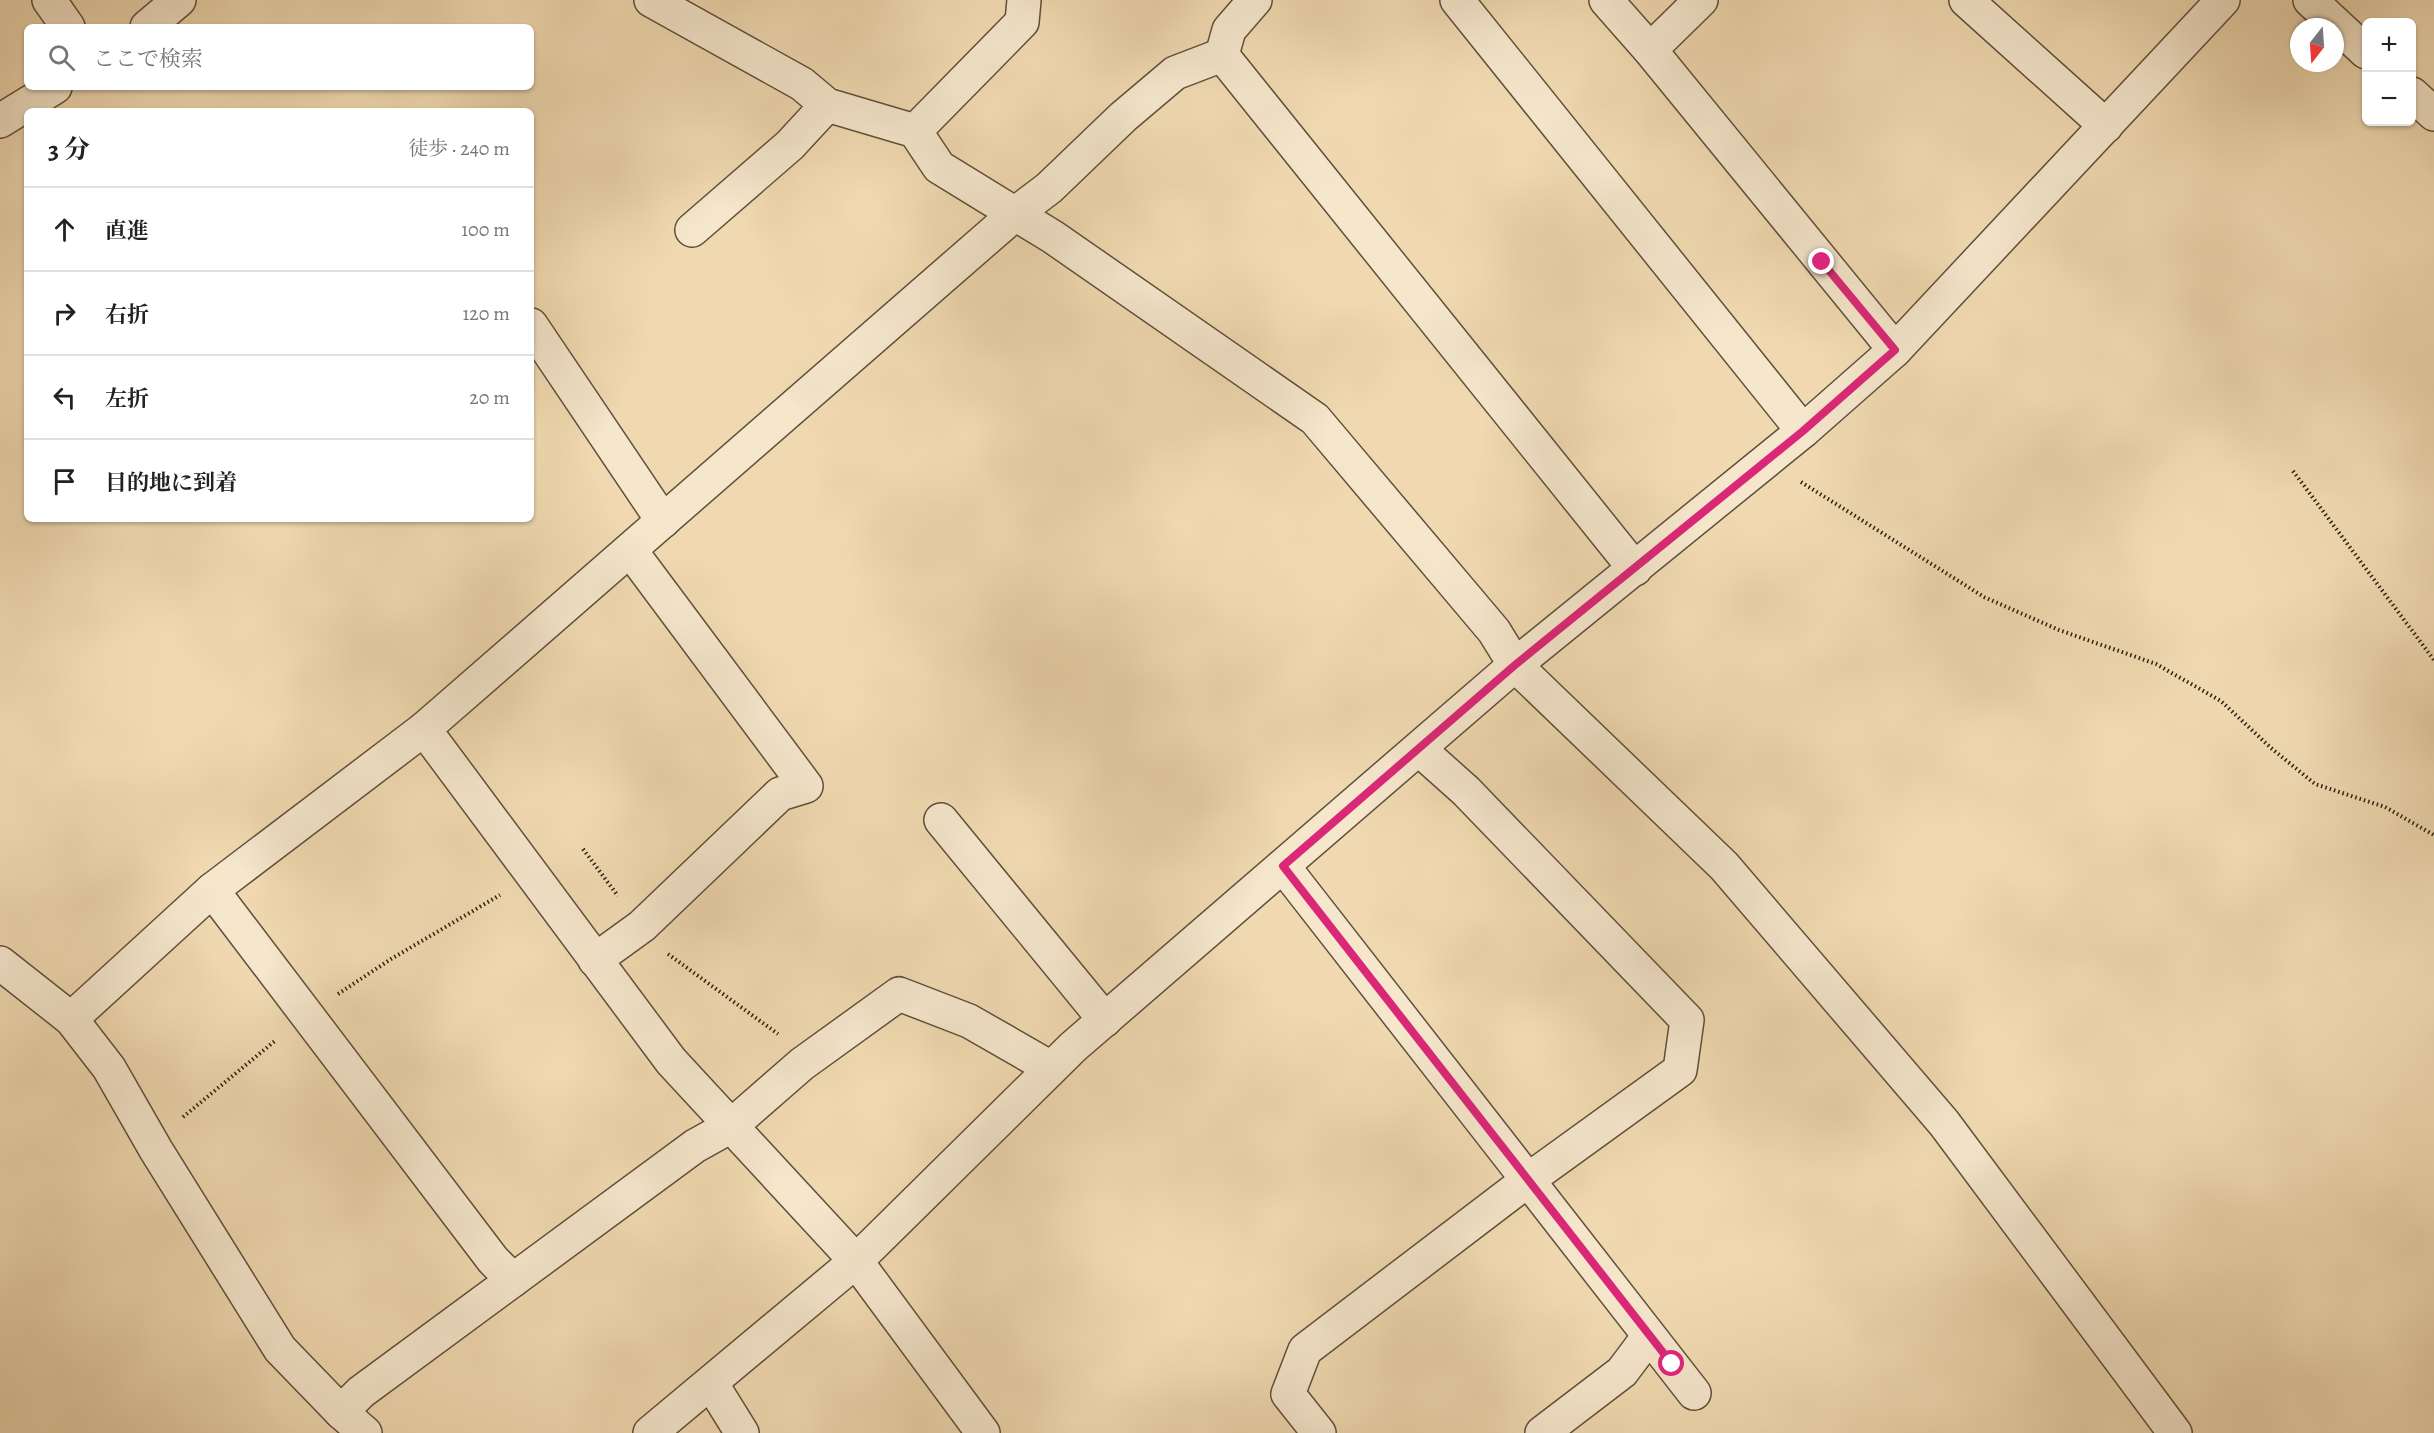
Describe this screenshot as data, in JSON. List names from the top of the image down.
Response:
{
  "north": "bottom",
  "page": {
    "map_buttons": ["+", "−"],
    "search": "ここで検索",
    "heading": ["3 分", "徒歩 · 240 m"],
    "list": [
      ["直進", "100 m"],
      ["右折", "120 m"],
      ["左折", "20 m"],
      "目的地に到着"
    ]
  }
}
